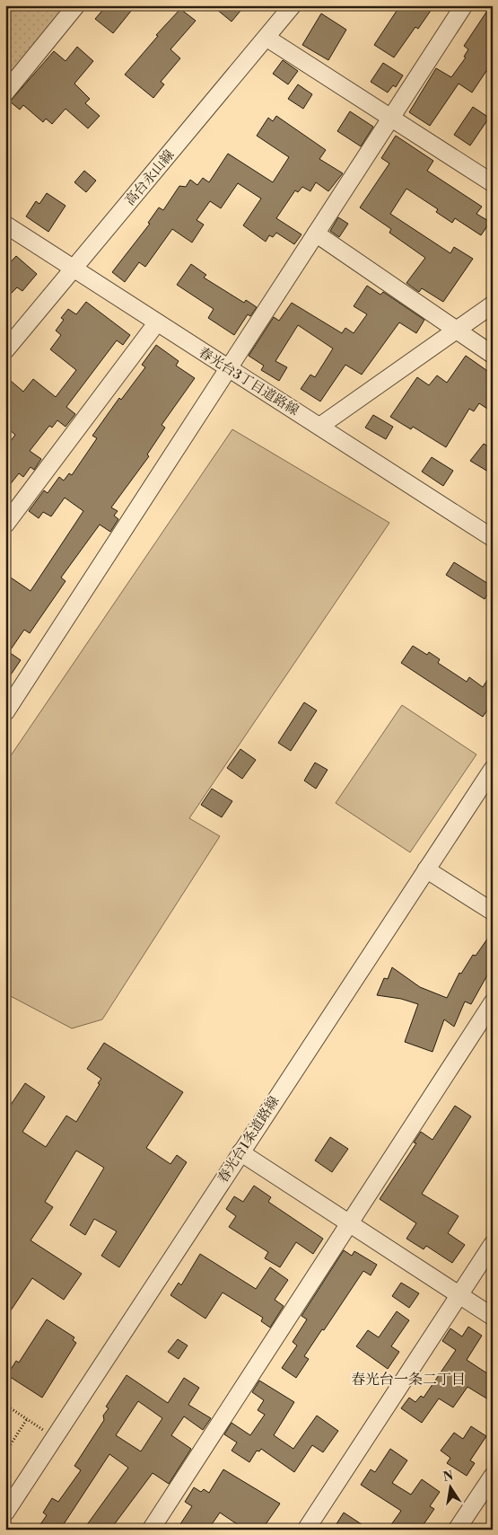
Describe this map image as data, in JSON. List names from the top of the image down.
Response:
{
  "streets": {
    "street": ["高台永山線", "春光台3丁目道路線", "春光台1条道路線"]
  },
  "crossings": [
    ["高台永山線", "春光台3丁目道路線"]
  ],
  "districts": ["春光台一条二丁目"],
  "north": "top"
}
